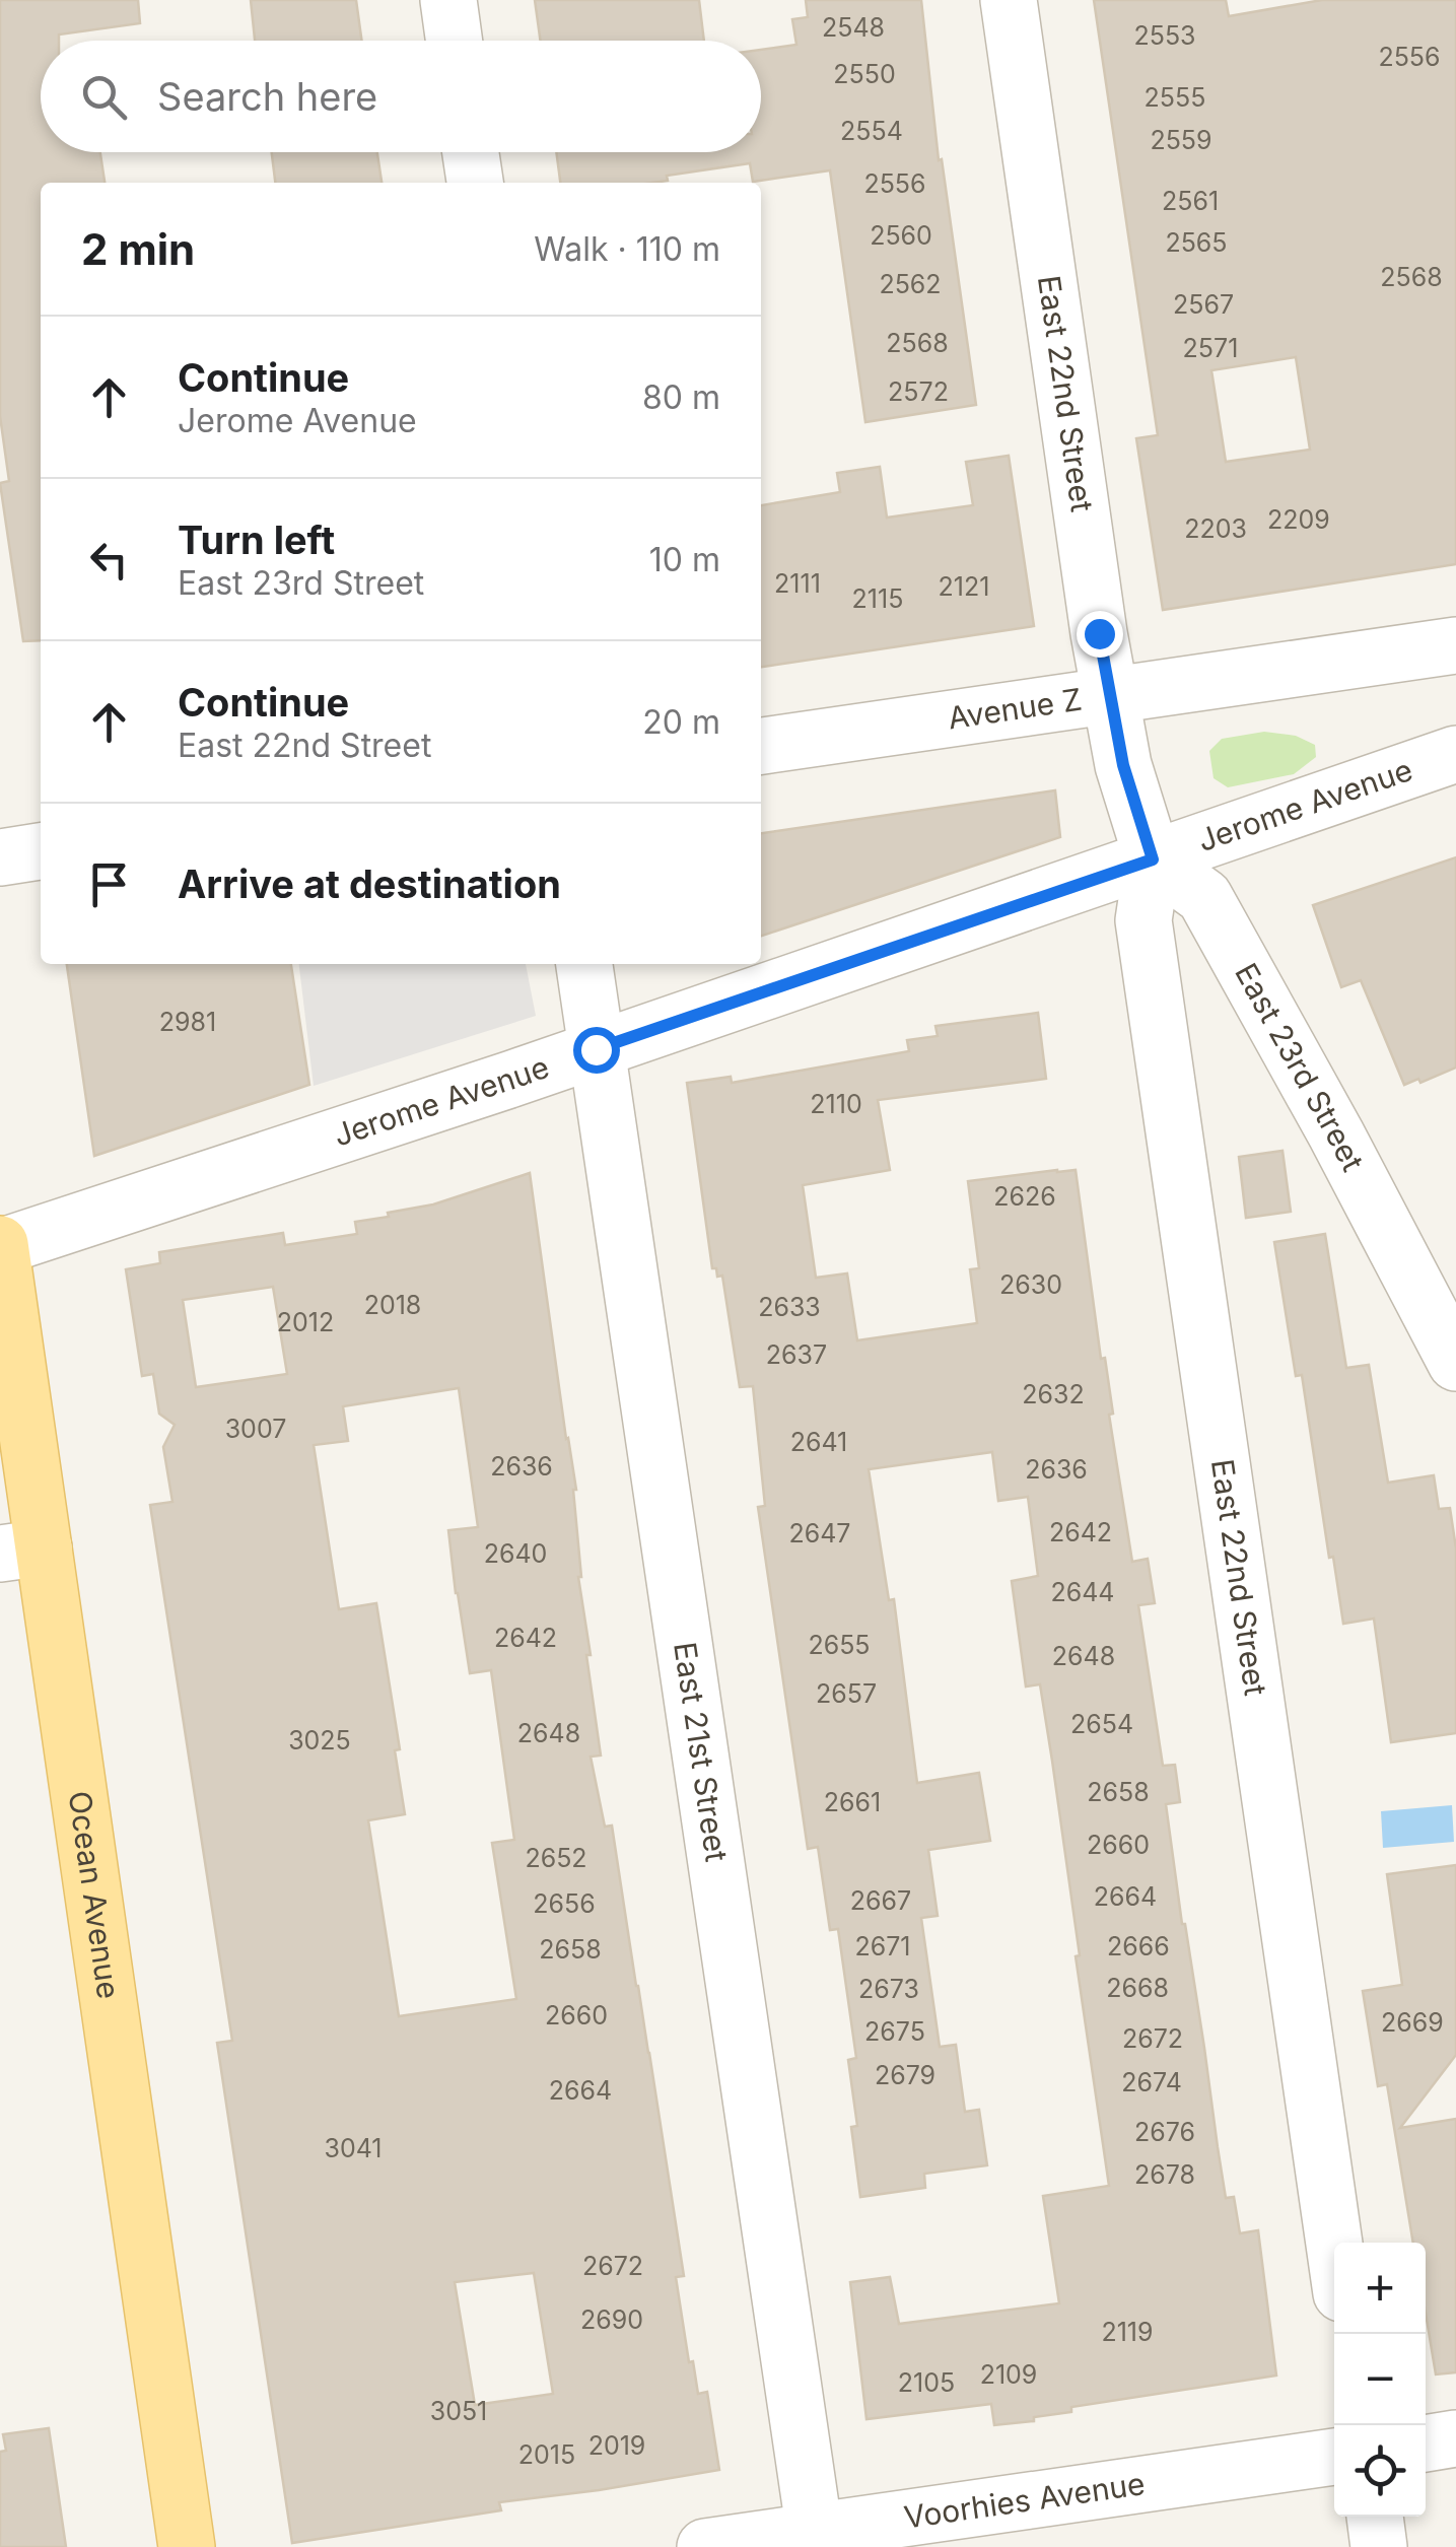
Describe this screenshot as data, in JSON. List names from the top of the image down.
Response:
{
  "streets": {
    "main road": ["Ocean Avenue"],
    "street": [
      "East 22nd Street",
      "Avenue Z",
      "Jerome Avenue",
      "East 23rd Street",
      "East 21st Street",
      "Voorhies Avenue"
    ]
  },
  "crossings": [
    ["East 22nd Street", "Avenue Z"],
    ["East 22nd Street", "Jerome Avenue"],
    ["East 22nd Street", "East 23rd Street"],
    ["Jerome Avenue", "East 23rd Street"],
    ["Jerome Avenue", "East 21st Street"],
    ["Jerome Avenue", "Ocean Avenue"],
    ["East 21st Street", "Voorhies Avenue"]
  ],
  "house_numbers": [
    "2548",
    "2553",
    "2556",
    "2550",
    "2555",
    "2554",
    "2559",
    "2556",
    "2561",
    "2560",
    "2565",
    "2568",
    "2562",
    "2567",
    "2568",
    "2571",
    "2572",
    "2209",
    "2203",
    "2111",
    "2121",
    "2115",
    "2981",
    "2110",
    "2626",
    "2630",
    "2018",
    "2633",
    "2012",
    "2637",
    "2632",
    "3007",
    "2641",
    "2636",
    "2636",
    "2642",
    "2647",
    "2640",
    "2644",
    "2642",
    "2655",
    "2648",
    "2657",
    "2654",
    "2648",
    "3025",
    "2658",
    "2661",
    "2660",
    "2652",
    "2664",
    "2667",
    "2656",
    "2671",
    "2666",
    "2658",
    "2668",
    "2673",
    "2660",
    "2669",
    "2675",
    "2672",
    "2679",
    "2674",
    "2664",
    "2676",
    "3041",
    "2678",
    "2672",
    "2690",
    "2119",
    "2109",
    "2105",
    "3051",
    "2019",
    "2015"
  ],
  "page": {
    "search": "Search here",
    "heading": ["2 min", "Walk · 110 m"],
    "list": [
      ["Continue", "Jerome Avenue", "80 m"],
      ["Turn left", "East 23rd Street", "10 m"],
      ["Continue", "East 22nd Street", "20 m"],
      "Arrive at destination"
    ],
    "map_buttons": ["+", "−"]
  }
}
